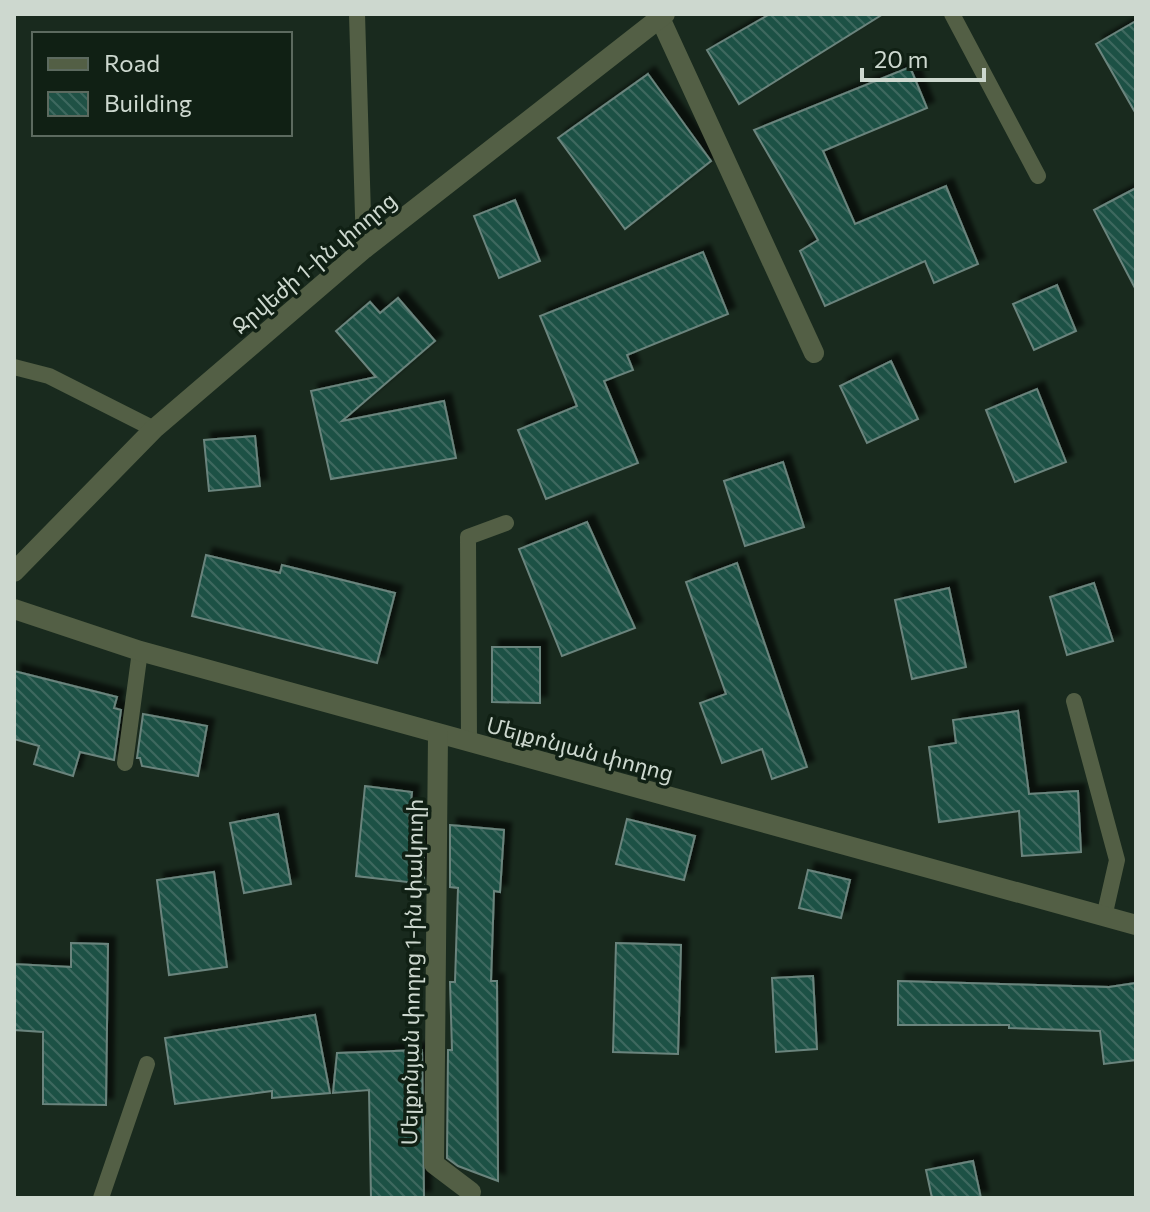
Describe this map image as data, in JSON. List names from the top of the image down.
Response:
{
  "streets": {
    "street": ["Ջրվեժի 1-ին փողոց", "Մելքոնյան փողոց", "Մելքոնյան փողոց 1-ին փակուղի"]
  },
  "crossings": [
    ["Մելքոնյան փողոց", "Մելքոնյան փողոց 1-ին փակուղի"]
  ],
  "legend": ["Road", "Building"],
  "scale_bar": "20 m"
}
